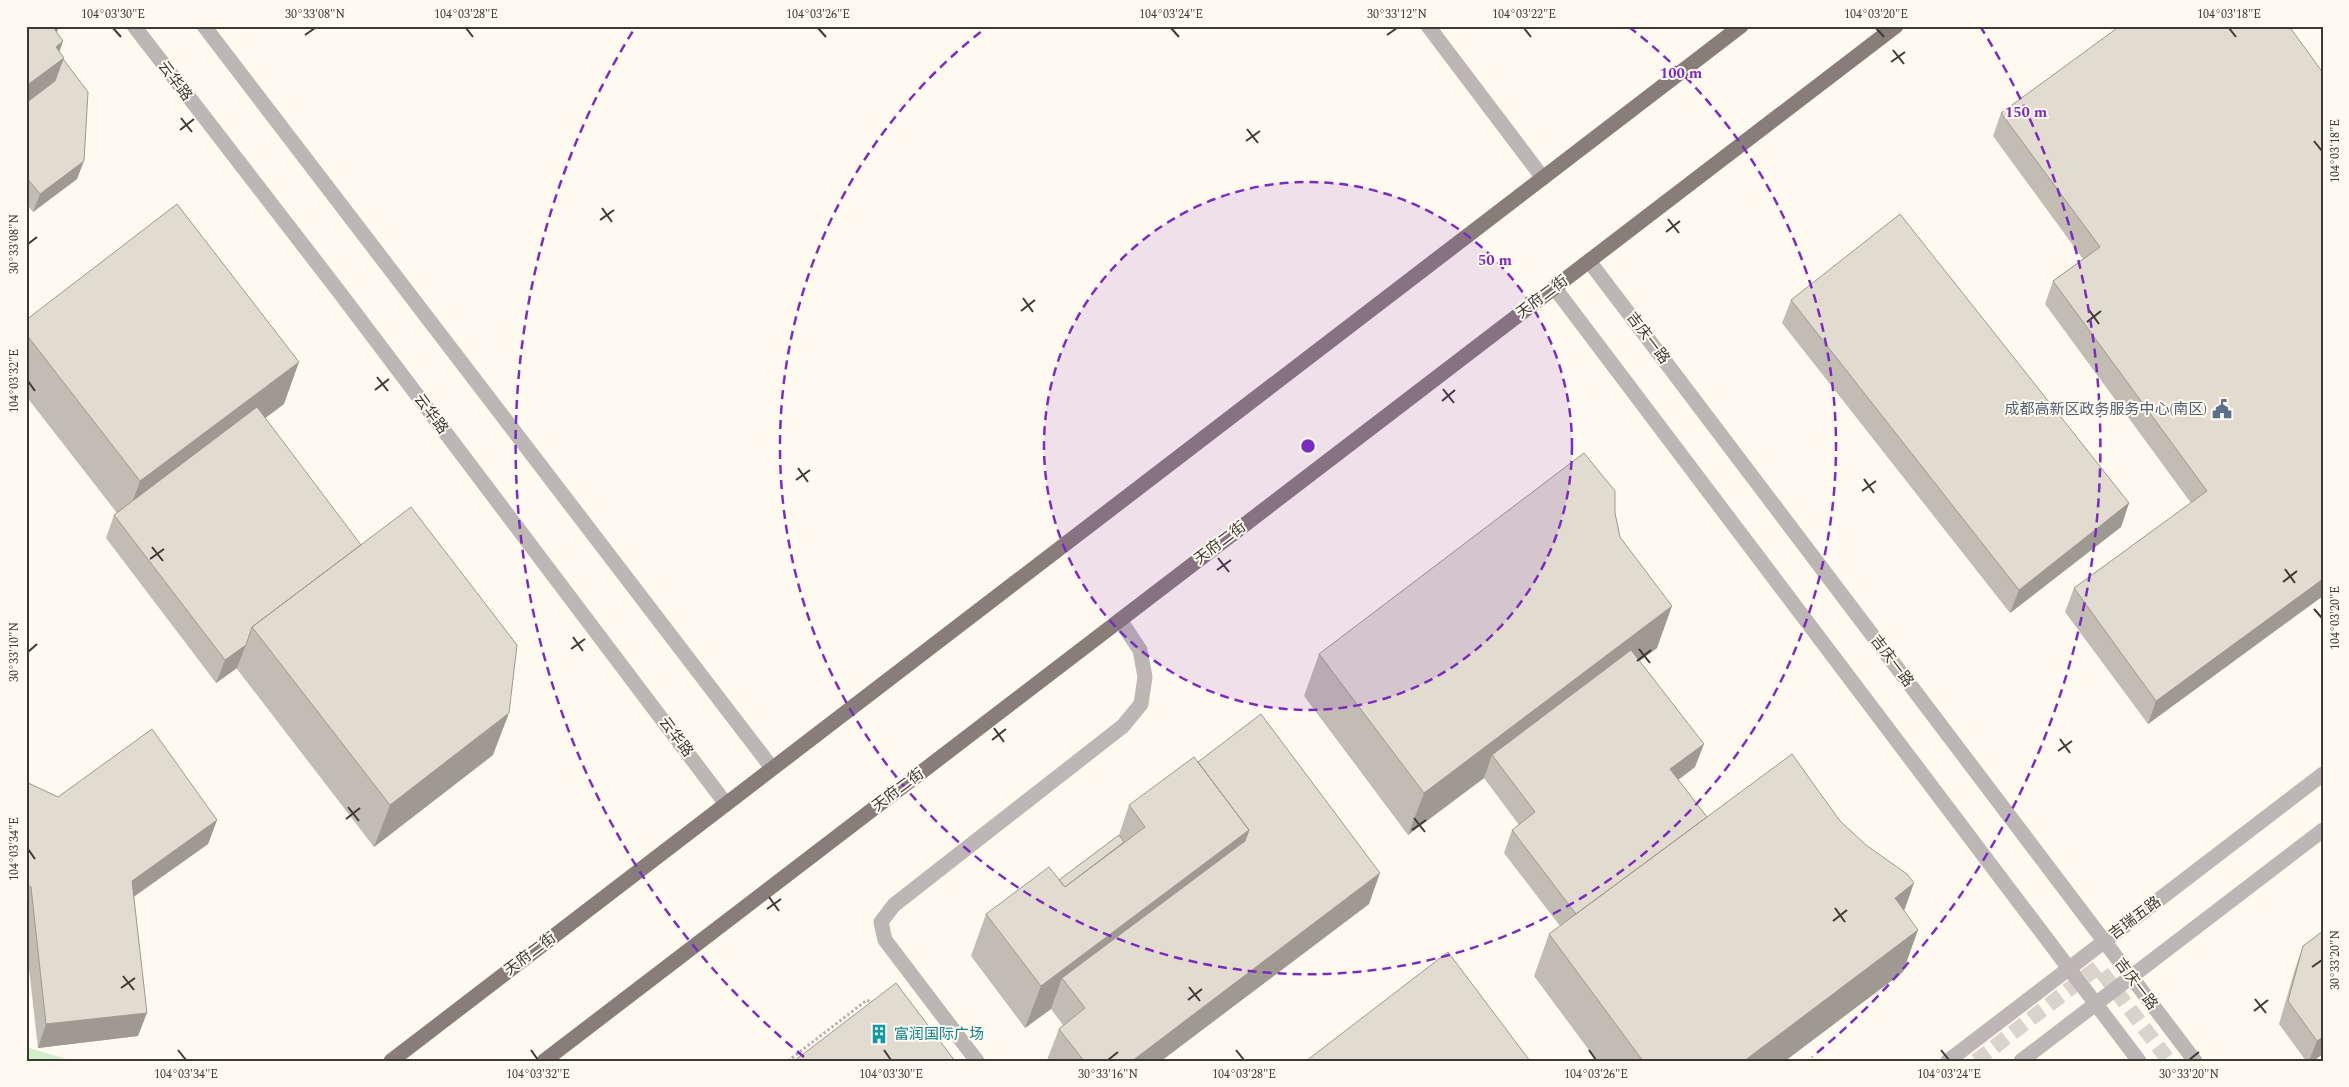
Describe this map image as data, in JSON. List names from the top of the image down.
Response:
{
  "streets": {
    "main road": ["天府二街"],
    "street": ["云华路", "吉庆一路", "吉瑞五路"]
  },
  "crossings": [
    ["云华路", "天府二街"],
    ["天府二街", "吉庆一路"],
    ["吉庆一路", "吉瑞五路"]
  ],
  "places": {
    "public building": ["成都高新区政务服务中心(南区)"],
    "building": ["富润国际广场"]
  },
  "coordinates": [
    "104°03'30\"E",
    "30°33'08\"N",
    "104°03'28\"E",
    "104°03'26\"E",
    "104°03'24\"E",
    "30°33'12\"N",
    "104°03'22\"E",
    "104°03'20\"E",
    "104°03'18\"E",
    "104°03'32\"E",
    "30°33'10\"N",
    "104°03'34\"E",
    "30°33'20\"N",
    "30°33'16\"N"
  ],
  "rings": ["100 m", "150 m", "50 m"]
}
